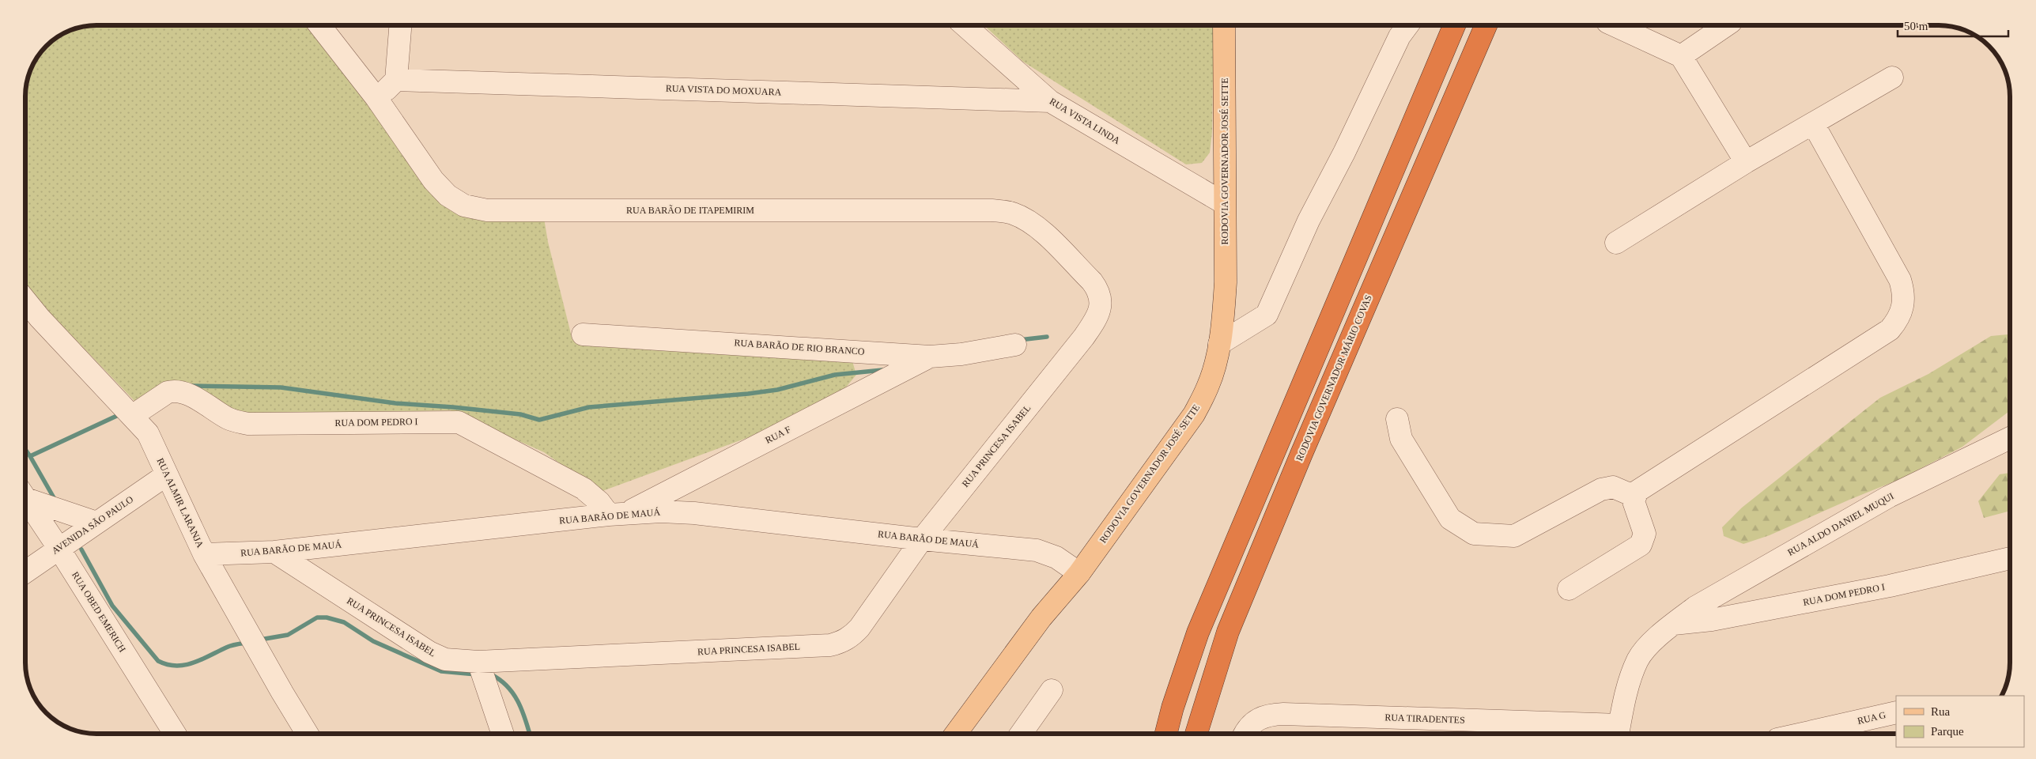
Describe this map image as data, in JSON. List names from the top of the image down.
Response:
{
  "streets": {
    "highway": ["RODOVIA GOVERNADOR MÁRIO COVAS"],
    "main road": ["RODOVIA GOVERNADOR JOSÉ SETTE"],
    "street": [
      "RUA VISTA DO MOXUARA",
      "RUA VISTA LINDA",
      "RUA BARÃO DE ITAPEMIRIM",
      "RUA BARÃO DE RIO BRANCO",
      "RUA DOM PEDRO I",
      "RUA F",
      "RUA PRINCESA ISABEL",
      "RUA ALMIR LARANJA",
      "RUA BARÃO DE MAUÁ",
      "RUA ALDO DANIEL MUQUI",
      "AVENIDA SÃO PAULO",
      "RUA OBED EMERICH",
      "RUA G",
      "RUA TIRADENTES"
    ]
  },
  "crossings": [
    ["RUA VISTA DO MOXUARA", "RUA VISTA LINDA"],
    ["RUA VISTA LINDA", "RODOVIA GOVERNADOR JOSÉ SETTE"],
    ["RODOVIA GOVERNADOR JOSÉ SETTE", "RUA BARÃO DE MAUÁ"],
    ["RUA BARÃO DE ITAPEMIRIM", "RUA PRINCESA ISABEL"],
    ["RUA BARÃO DE RIO BRANCO", "RUA F"],
    ["RUA DOM PEDRO I", "RUA F"],
    ["RUA DOM PEDRO I", "RUA ALMIR LARANJA"],
    ["RUA DOM PEDRO I", "RUA BARÃO DE MAUÁ"],
    ["RUA DOM PEDRO I", "RUA ALDO DANIEL MUQUI"],
    ["RUA F", "RUA BARÃO DE MAUÁ"],
    ["RUA PRINCESA ISABEL", "RUA BARÃO DE MAUÁ"],
    ["RUA ALMIR LARANJA", "RUA BARÃO DE MAUÁ"],
    ["RUA ALMIR LARANJA", "AVENIDA SÃO PAULO"],
    ["RUA ALDO DANIEL MUQUI", "RUA TIRADENTES"],
    ["AVENIDA SÃO PAULO", "RUA OBED EMERICH"]
  ],
  "legend": ["Rua", "Parque"],
  "scale_bar": "50 m"
}
